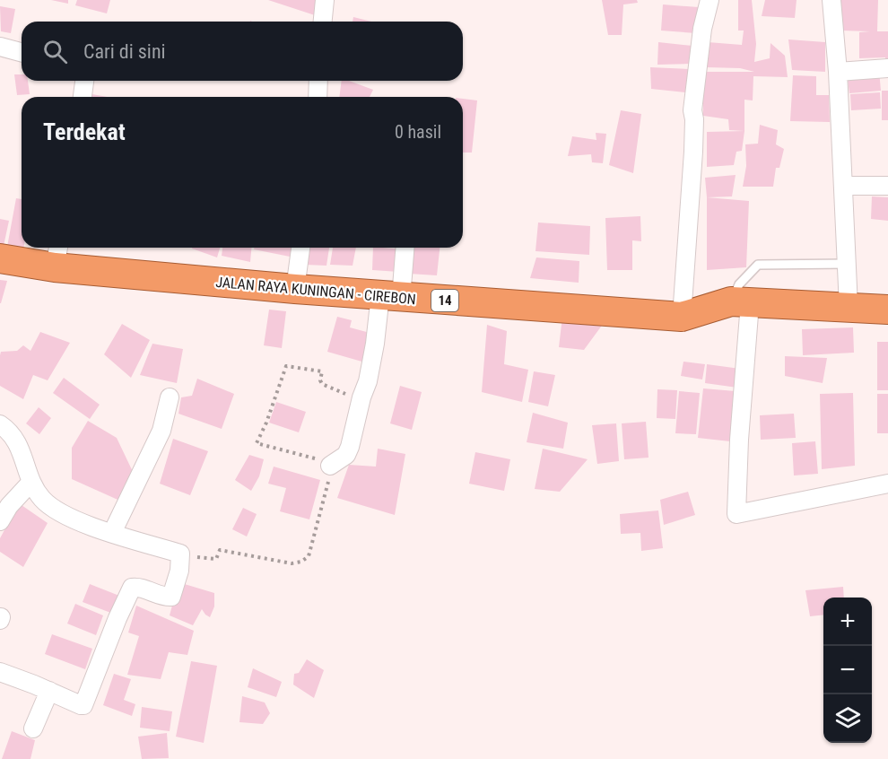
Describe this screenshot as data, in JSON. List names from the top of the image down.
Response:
{
  "streets": {
    "highway": ["JALAN RAYA KUNINGAN - CIREBON", "14"]
  },
  "page": {
    "search": "Cari di sini",
    "heading": ["Terdekat", "0 hasil"],
    "map_buttons": ["+", "−"]
  }
}
